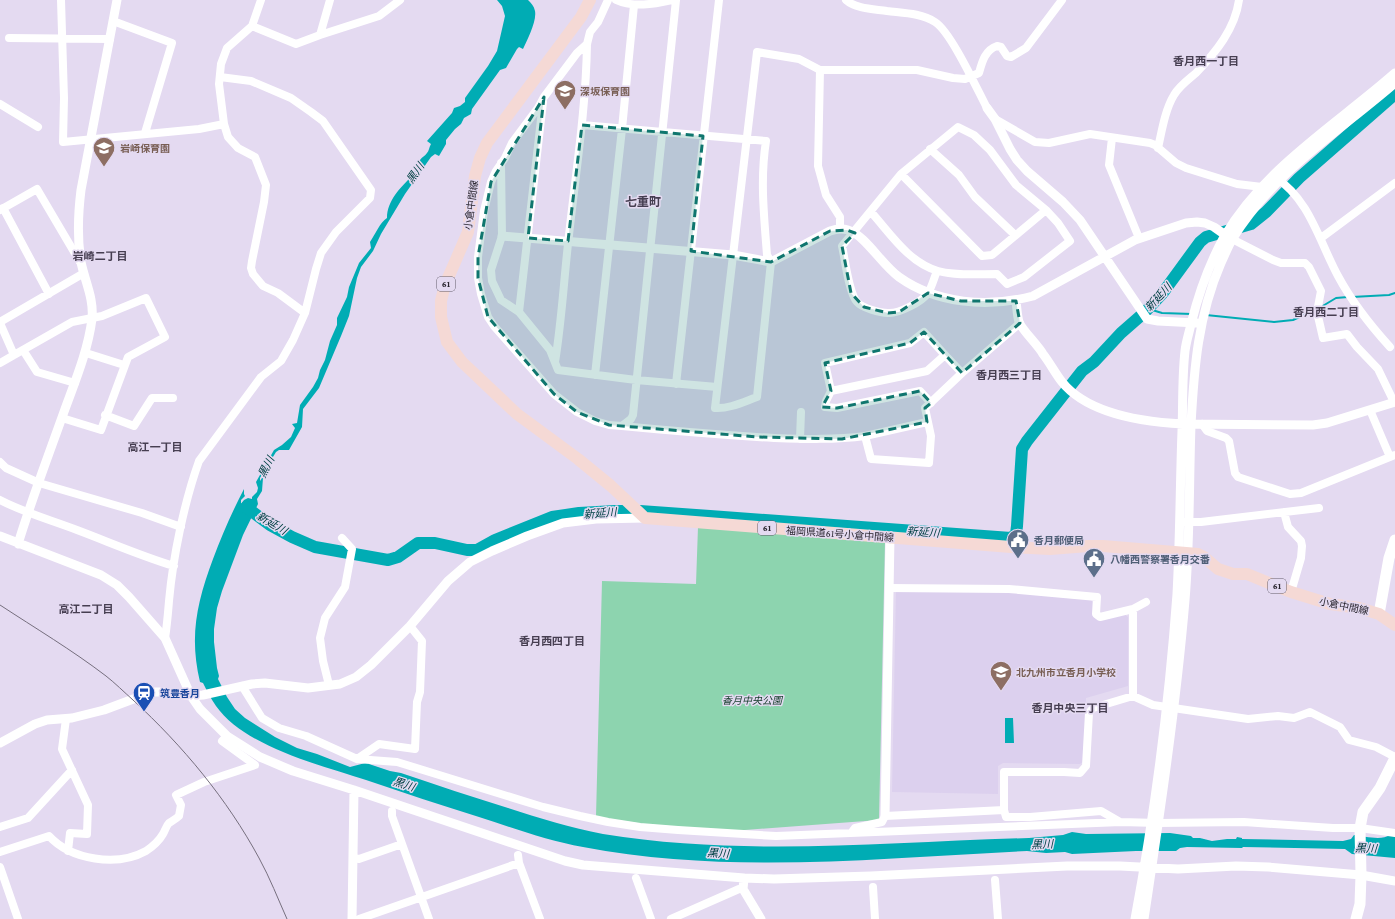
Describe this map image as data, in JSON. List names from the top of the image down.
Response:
{
  "streets": {
    "main road": ["小倉中間線", "61", "福岡県道61号小倉中間線"]
  },
  "crossings": [
    ["小倉中間線", "福岡県道61号小倉中間線"]
  ],
  "districts": [
    "香月西一丁目",
    "七重町",
    "岩崎二丁目",
    "香月西二丁目",
    "香月西三丁目",
    "高江一丁目",
    "高江二丁目",
    "香月西四丁目",
    "香月中央三丁目"
  ],
  "water": ["黒川", "新延川"],
  "parks": ["香月中央公園"],
  "places": {
    "school or university": ["深坂保育園", "岩崎保育園", "北九州市立香月小学校"],
    "public building": ["香月郵便局", "八幡西警察署香月交番"],
    "station": ["筑豊香月"]
  }
}
